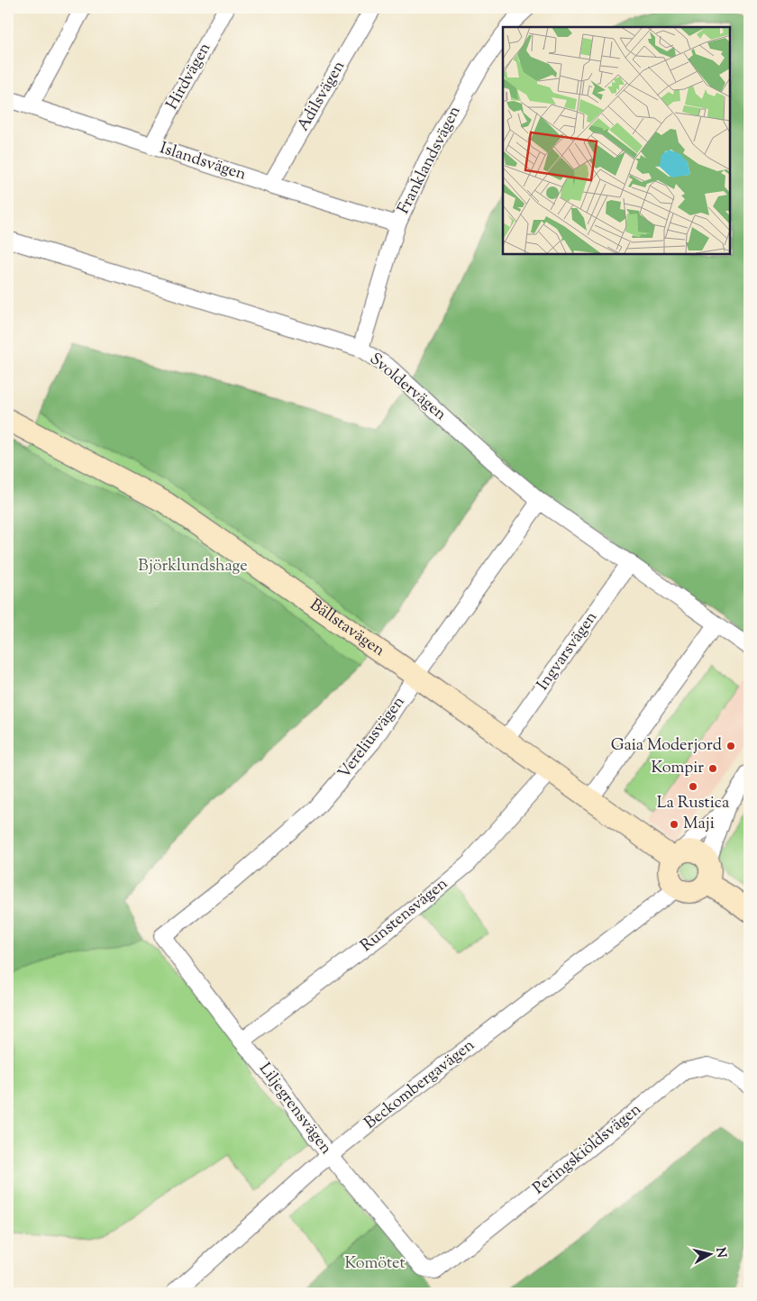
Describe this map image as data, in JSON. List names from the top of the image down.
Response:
{
  "streets": {
    "street": [
      "Hirdvägen",
      "Adilsvägen",
      "Franklandsvägen",
      "Islandsvägen",
      "Svoldervägen",
      "Bällstavägen",
      "Ingvarsvägen",
      "Vereliusvägen",
      "Runstensvägen",
      "Beckombergavägen",
      "Liljegrensvägen",
      "Peringskiöldsvägen"
    ]
  },
  "crossings": [
    ["Hirdvägen", "Islandsvägen"],
    ["Adilsvägen", "Islandsvägen"],
    ["Franklandsvägen", "Islandsvägen"],
    ["Franklandsvägen", "Svoldervägen"],
    ["Svoldervägen", "Ingvarsvägen"],
    ["Svoldervägen", "Vereliusvägen"],
    ["Bällstavägen", "Ingvarsvägen"],
    ["Bällstavägen", "Vereliusvägen"],
    ["Bällstavägen", "Runstensvägen"],
    ["Bällstavägen", "Beckombergavägen"],
    ["Vereliusvägen", "Liljegrensvägen"],
    ["Runstensvägen", "Liljegrensvägen"],
    ["Beckombergavägen", "Liljegrensvägen"],
    ["Liljegrensvägen", "Peringskiöldsvägen"]
  ],
  "parks": ["Björklundshage", "Komötet"],
  "places": [
    "Gaia Moderjord",
    "Kompir",
    "La Rustica",
    "Maji"
  ],
  "north": "right"
}
